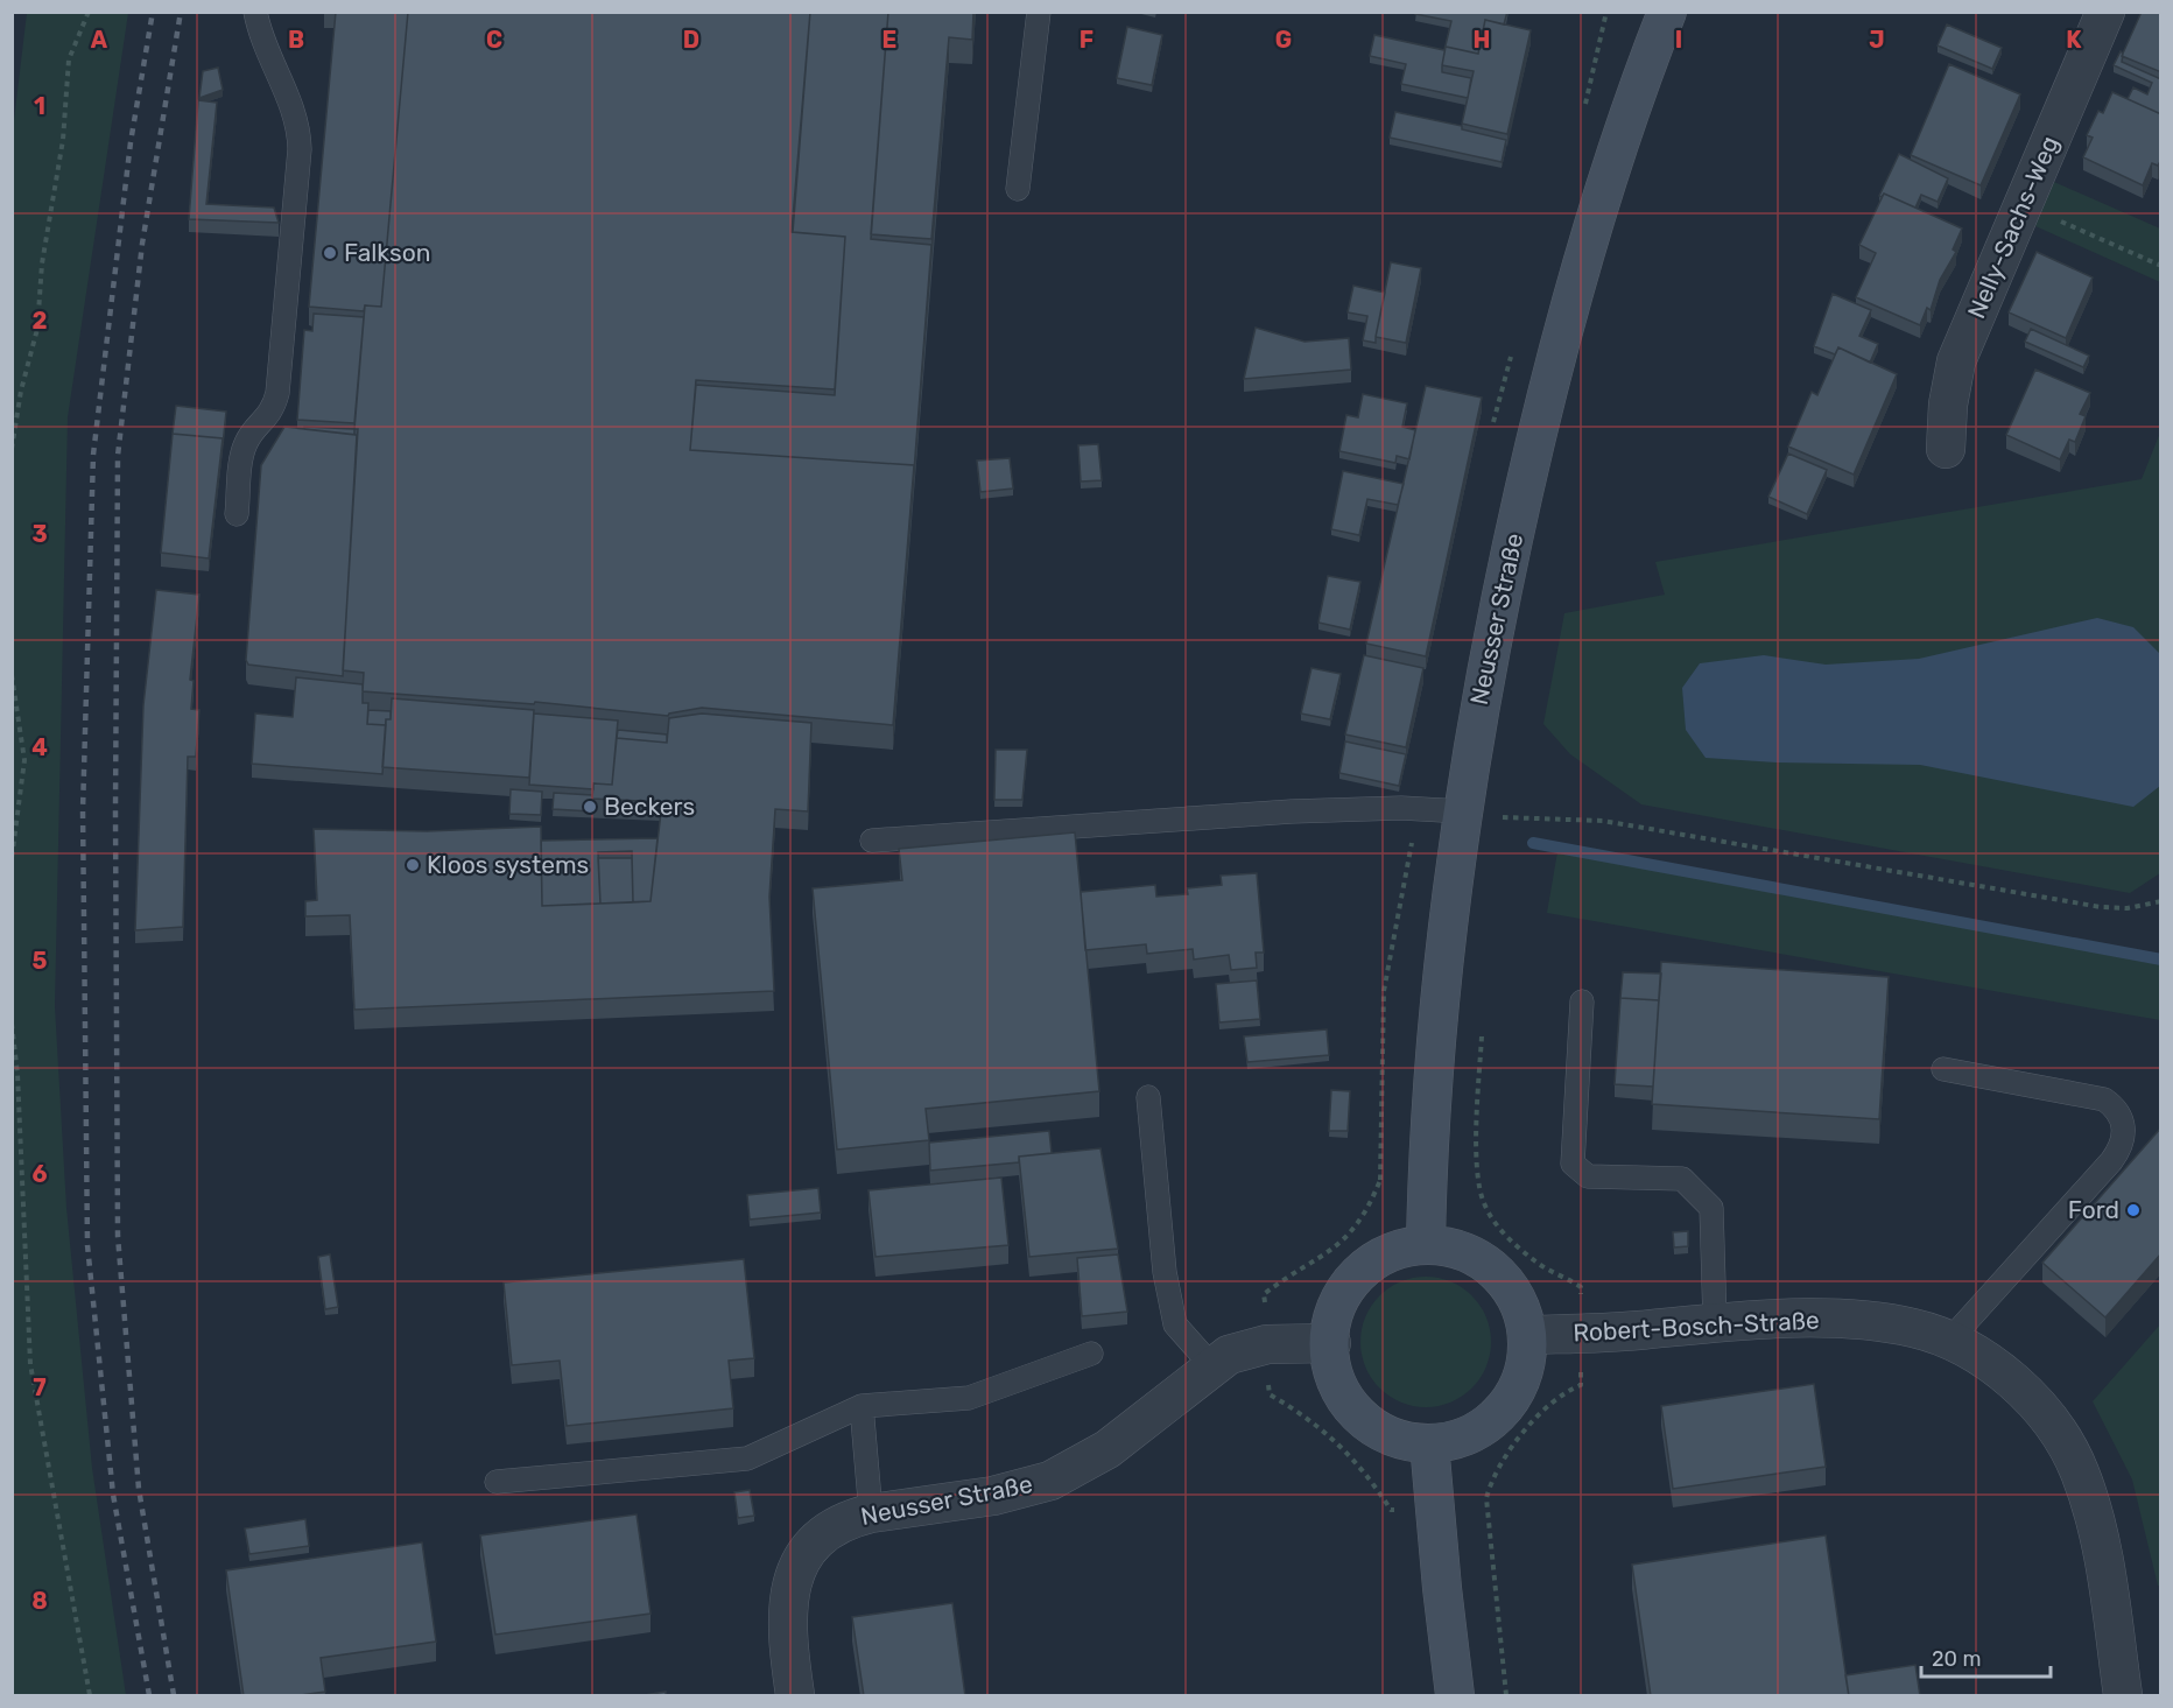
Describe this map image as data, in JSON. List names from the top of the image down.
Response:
{
  "streets": {
    "main road": ["Neusser Straße"],
    "street": ["Nelly-Sachs-Weg", "Robert-Bosch-Straße"]
  },
  "crossings": [
    ["Neusser Straße", "Robert-Bosch-Straße"]
  ],
  "places": [
    "Falkson",
    "Beckers",
    "Kloos systems",
    "Ford"
  ],
  "scale_bar": "20 m",
  "grid": {
    "columns": [
      "A",
      "B",
      "C",
      "D",
      "E",
      "F",
      "G",
      "H",
      "I",
      "J",
      "K"
    ],
    "rows": [
      "1",
      "2",
      "3",
      "4",
      "5",
      "6",
      "7",
      "8"
    ]
  }
}
